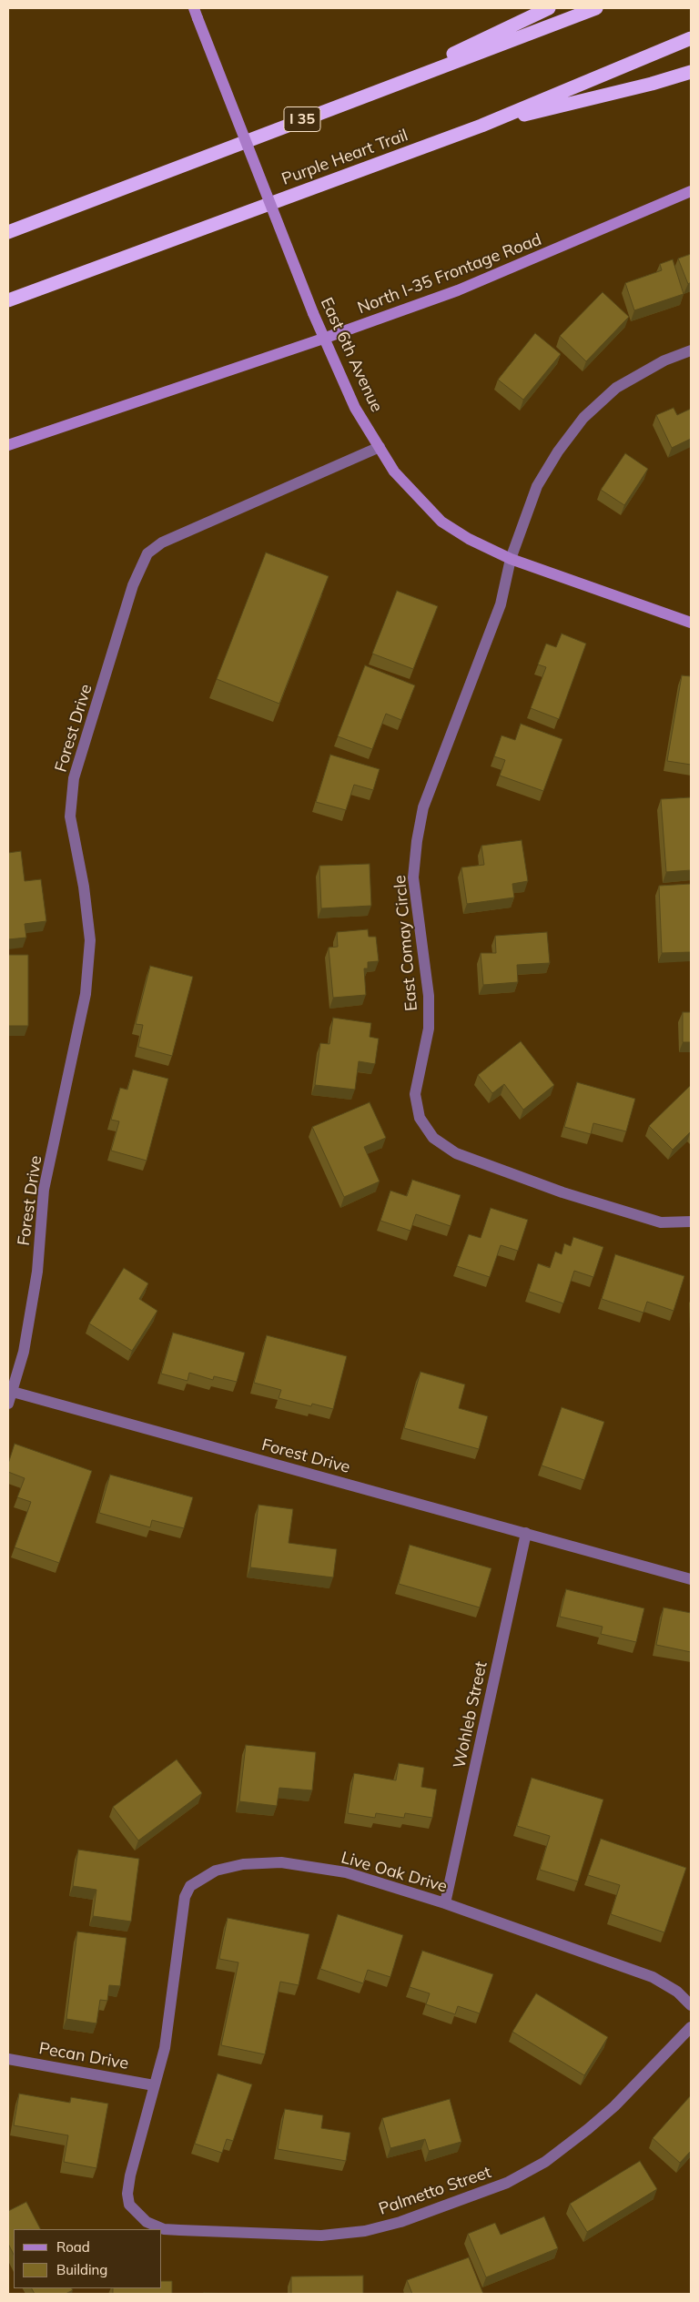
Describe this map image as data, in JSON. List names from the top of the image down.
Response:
{
  "streets": {
    "highway": ["I 35", "Purple Heart Trail"],
    "main road": ["North I-35 Frontage Road", "East 6th Avenue"],
    "street": [
      "Forest Drive",
      "East Comay Circle",
      "Wohleb Street",
      "Live Oak Drive",
      "Pecan Drive",
      "Palmetto Street"
    ]
  },
  "crossings": [
    ["North I-35 Frontage Road", "East 6th Avenue"],
    ["East 6th Avenue", "Forest Drive"],
    ["East 6th Avenue", "East Comay Circle"],
    ["Forest Drive", "Wohleb Street"],
    ["Wohleb Street", "Live Oak Drive"],
    ["Live Oak Drive", "Pecan Drive"],
    ["Live Oak Drive", "Palmetto Street"]
  ],
  "legend": ["Road", "Building"]
}
